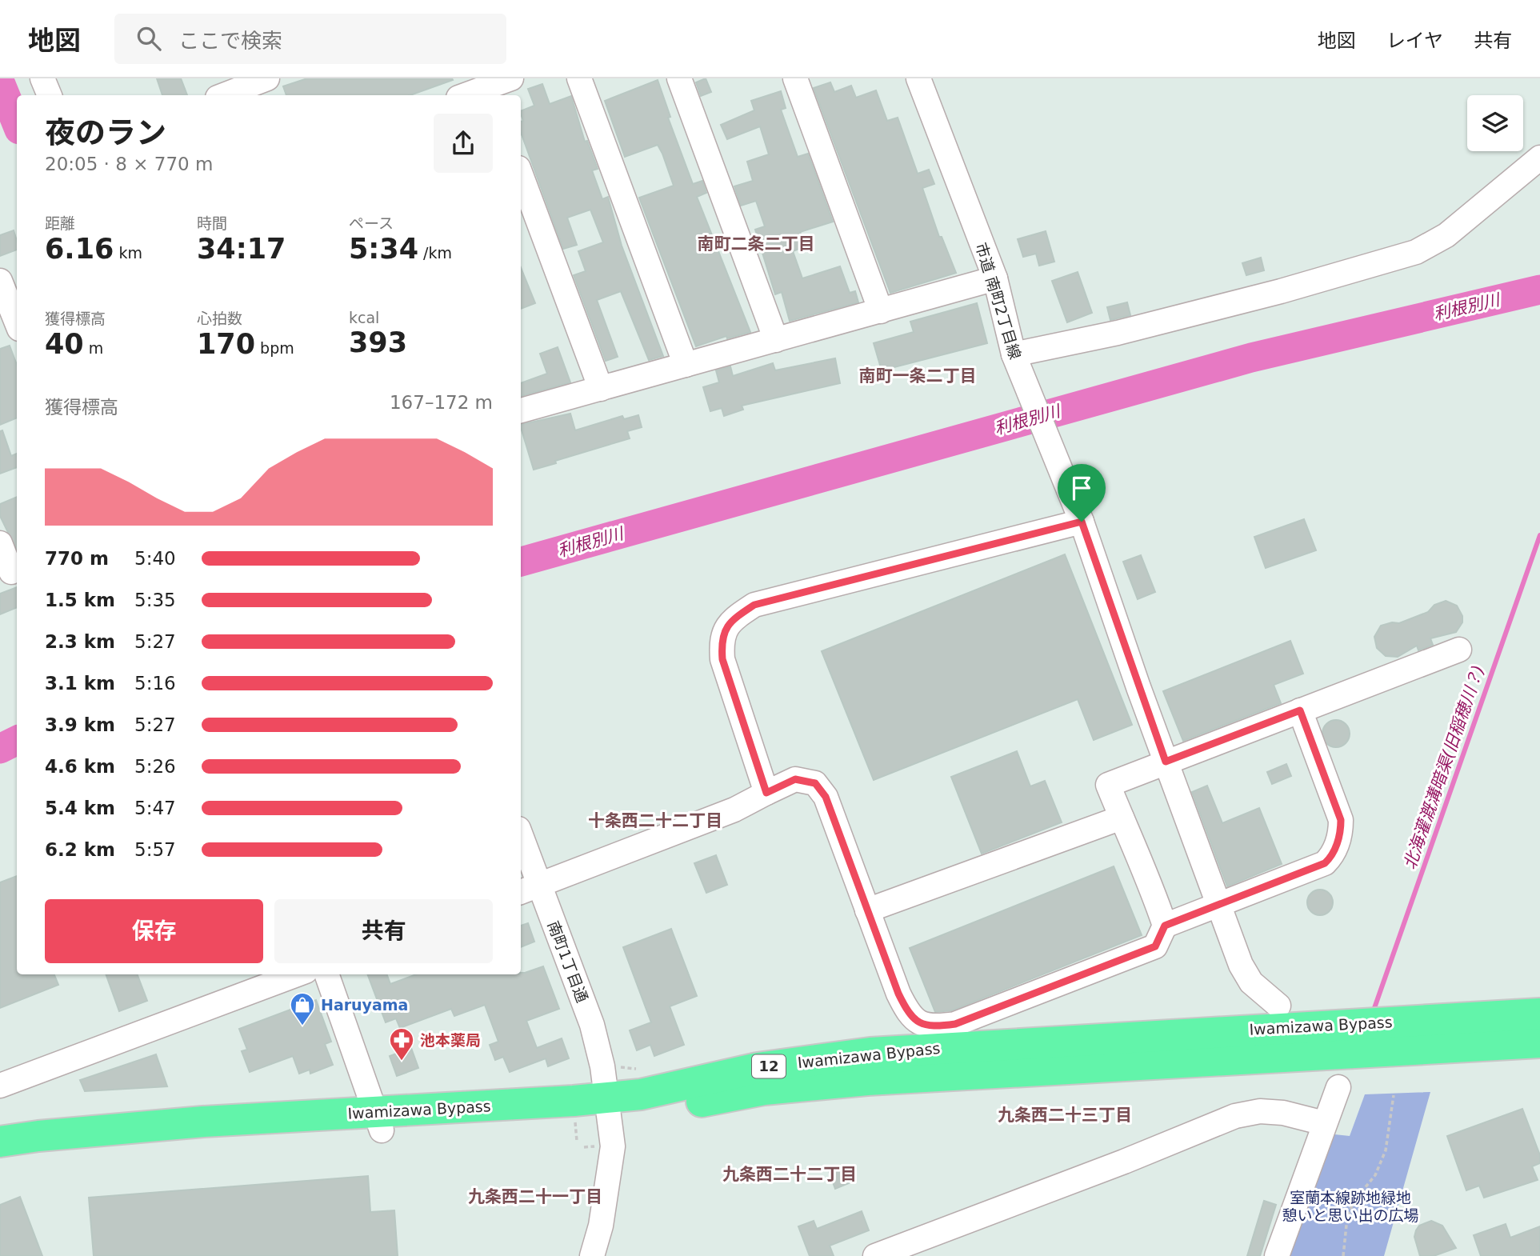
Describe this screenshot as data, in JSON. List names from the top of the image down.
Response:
{
  "streets": {
    "highway": ["Iwamizawa Bypass", "12"],
    "street": ["市道 南町2丁目線", "南町1丁目通"]
  },
  "crossings": [
    ["南町1丁目通", "Iwamizawa Bypass"]
  ],
  "districts": [
    "南町二条二丁目",
    "南町一条二丁目",
    "十条西二十二丁目",
    "九条西二十三丁目",
    "九条西二十二丁目",
    "九条西二十一丁目"
  ],
  "water": ["利根別川", "北海灌漑溝暗渠(旧稲穂川？)"],
  "parks": ["室蘭本線跡地緑地 憩いと思い出の広場"],
  "places": {
    "shop": ["Haruyama"],
    "pharmacy": ["池本薬局"]
  },
  "page": {
    "header": "地図",
    "search": "ここで検索",
    "nav": ["地図", "レイヤ", "共有"],
    "heading": ["夜のラン", "20:05 · 8 × 770 m"],
    "stats": [
      ["距離", "6.16 km"],
      ["時間", "34:17"],
      ["ペース", "5:34 /km"],
      ["獲得標高", "40 m"],
      ["心拍数", "170 bpm"],
      ["kcal", "393"]
    ],
    "chart": ["獲得標高", "167–172 m"],
    "list": [
      {
        "name": "770 m",
        "note": "5:40"
      },
      {
        "name": "1.5 km",
        "note": "5:35"
      },
      {
        "name": "2.3 km",
        "note": "5:27"
      },
      {
        "name": "3.1 km",
        "note": "5:16"
      },
      {
        "name": "3.9 km",
        "note": "5:27"
      },
      {
        "name": "4.6 km",
        "note": "5:26"
      },
      {
        "name": "5.4 km",
        "note": "5:47"
      },
      {
        "name": "6.2 km",
        "note": "5:57"
      }
    ],
    "buttons": ["保存", "共有"]
  }
}
